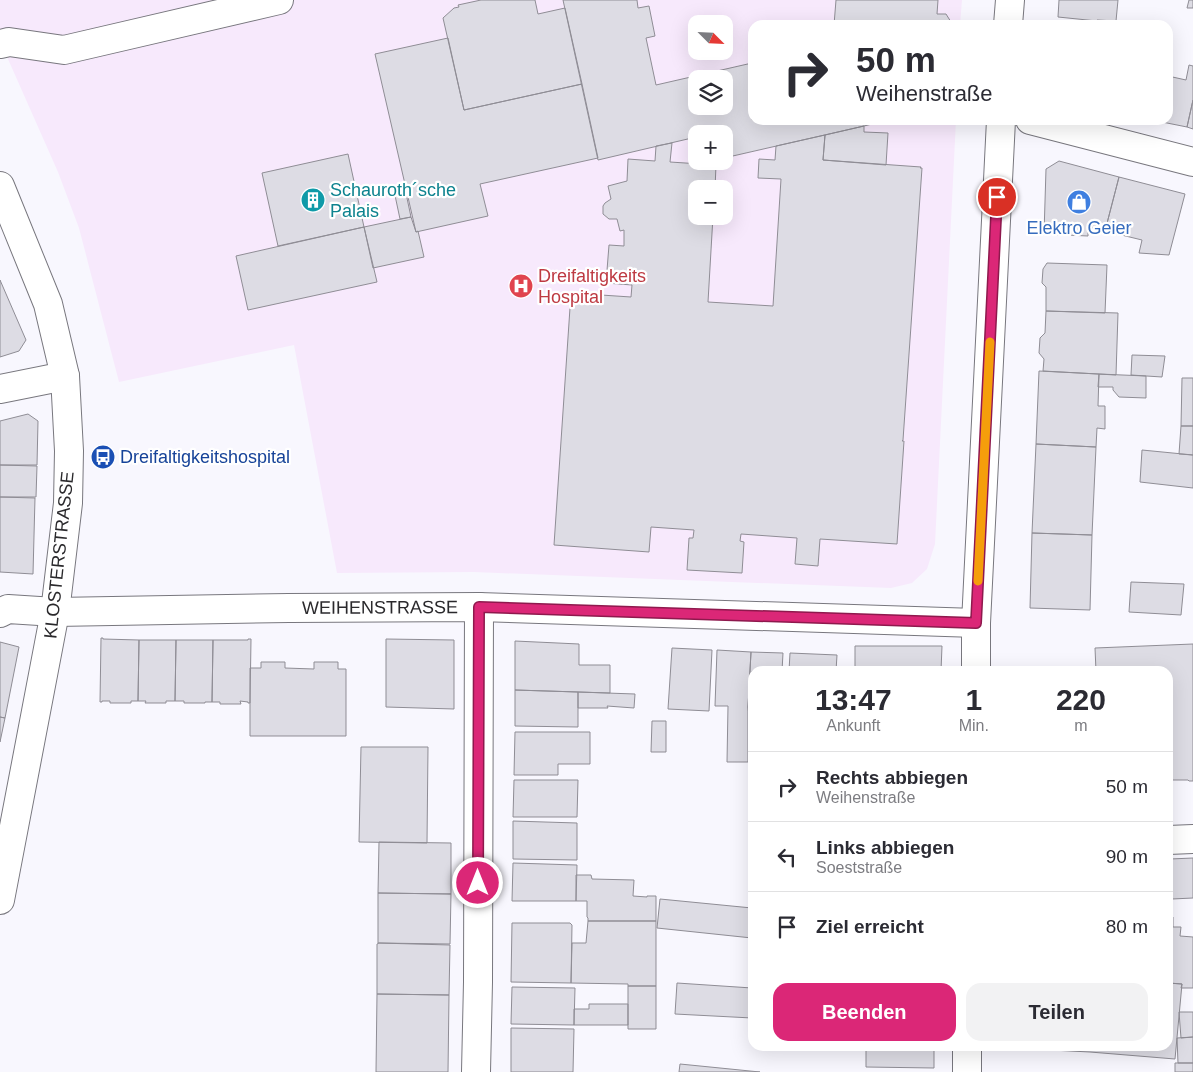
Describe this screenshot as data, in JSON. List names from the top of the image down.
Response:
{
  "streets": {
    "street": ["KLOSTERSTRASSE", "WEIHENSTRASSE"]
  },
  "crossings": [
    ["KLOSTERSTRASSE", "WEIHENSTRASSE"]
  ],
  "places": {
    "building": ["Schauroth´sche Palais"],
    "shop": ["Elektro Geier"],
    "hospital": ["Dreifaltigkeits Hospital"],
    "bus stop": ["Dreifaltigkeitshospital"]
  },
  "north": "bottom right",
  "page": {
    "map_buttons": ["+", "−"],
    "turn": ["50 m", "Weihenstraße"],
    "eta": [
      "13:47",
      "Ankunft",
      "1",
      "Min.",
      "220",
      "m"
    ],
    "list": [
      {
        "name": "Rechts abbiegen",
        "note": "Weihenstraße",
        "value": "50 m"
      },
      {
        "name": "Links abbiegen",
        "note": "Soeststraße",
        "value": "90 m"
      },
      {
        "name": "Ziel erreicht",
        "value": "80 m"
      }
    ],
    "buttons": ["Beenden", "Teilen"]
  }
}
